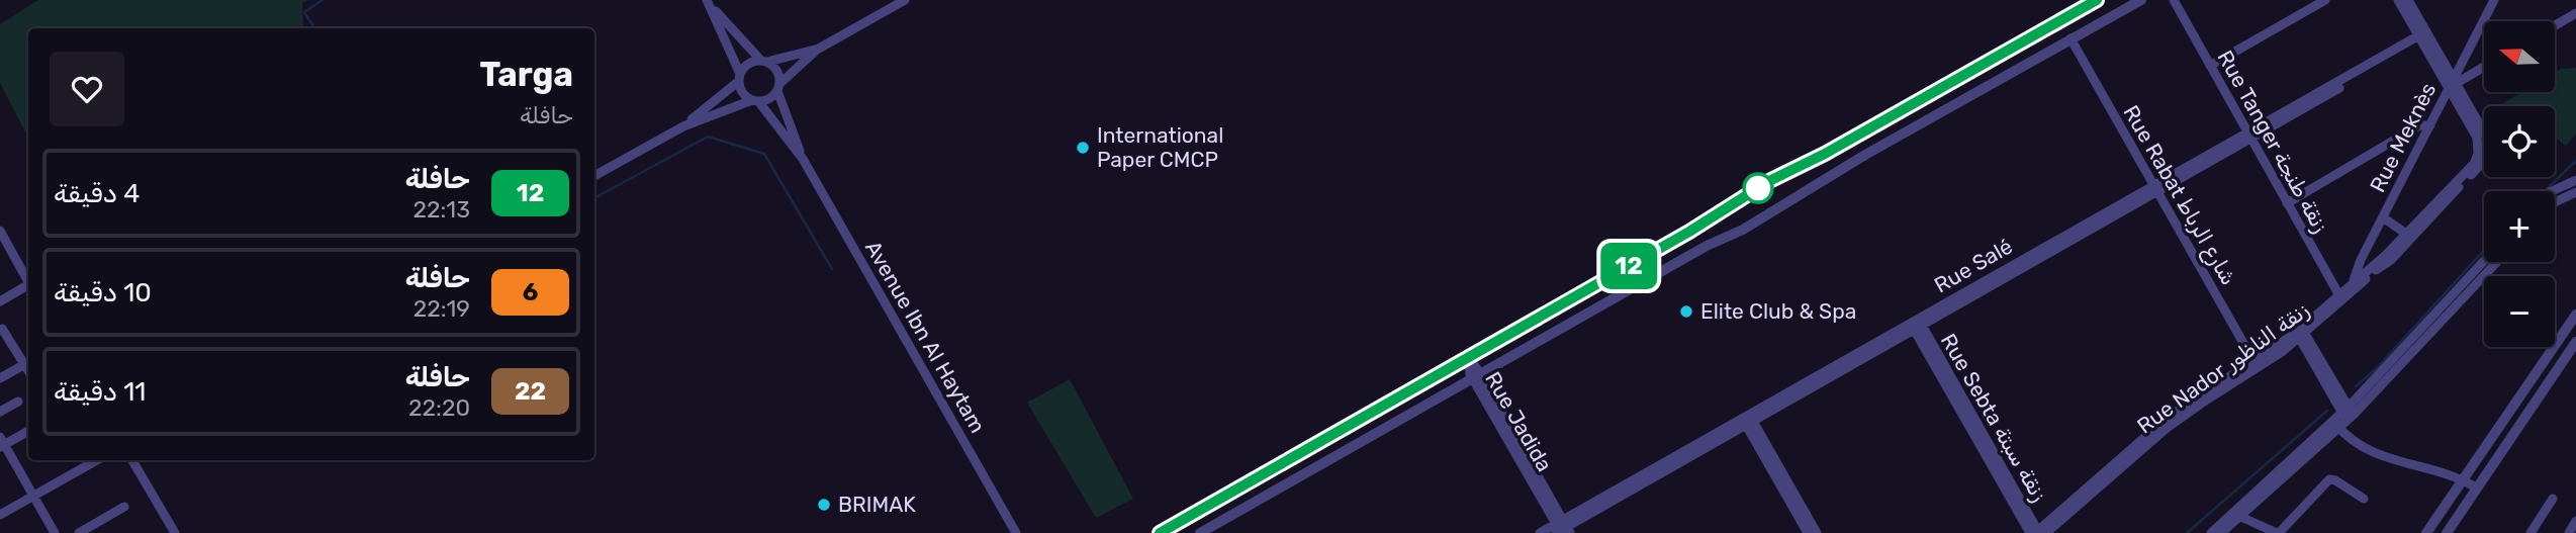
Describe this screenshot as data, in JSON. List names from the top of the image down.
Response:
{
  "streets": {
    "street": [
      "Rue Meknès",
      "Rue Tanger زنقة طنجة",
      "Rue Rabat شارع الرباط",
      "Rue Salé",
      "Avenue Ibn Al Haytam",
      "Rue Nador زنقة الناظور",
      "Rue Sebta زنقة سبتة",
      "Rue Jadida"
    ]
  },
  "crossings": [
    ["Rue Meknès", "Rue Nador زنقة الناظور"],
    ["Rue Tanger زنقة طنجة", "Rue Salé"],
    ["Rue Tanger زنقة طنجة", "Rue Nador زنقة الناظور"],
    ["Rue Rabat شارع الرباط", "Rue Salé"],
    ["Rue Rabat شارع الرباط", "Rue Nador زنقة الناظور"],
    ["Rue Salé", "Rue Sebta زنقة سبتة"],
    ["Rue Salé", "Rue Jadida"],
    ["Rue Nador زنقة الناظور", "Rue Sebta زنقة سبتة"]
  ],
  "places": ["International Paper CMCP", "Elite Club & Spa", "BRIMAK"],
  "lines": ["bus line 12"],
  "north": "left",
  "page": {
    "on_map": "12",
    "map_buttons": ["+", "−"],
    "heading": ["Targa", "حافلة"],
    "list": [
      {
        "mark": "12",
        "name": "حافلة",
        "note": "22:13",
        "value": "4 دقيقة"
      },
      {
        "mark": "6",
        "name": "حافلة",
        "note": "22:19",
        "value": "10 دقيقة"
      },
      {
        "mark": "22",
        "name": "حافلة",
        "note": "22:20",
        "value": "11 دقيقة"
      }
    ]
  }
}
